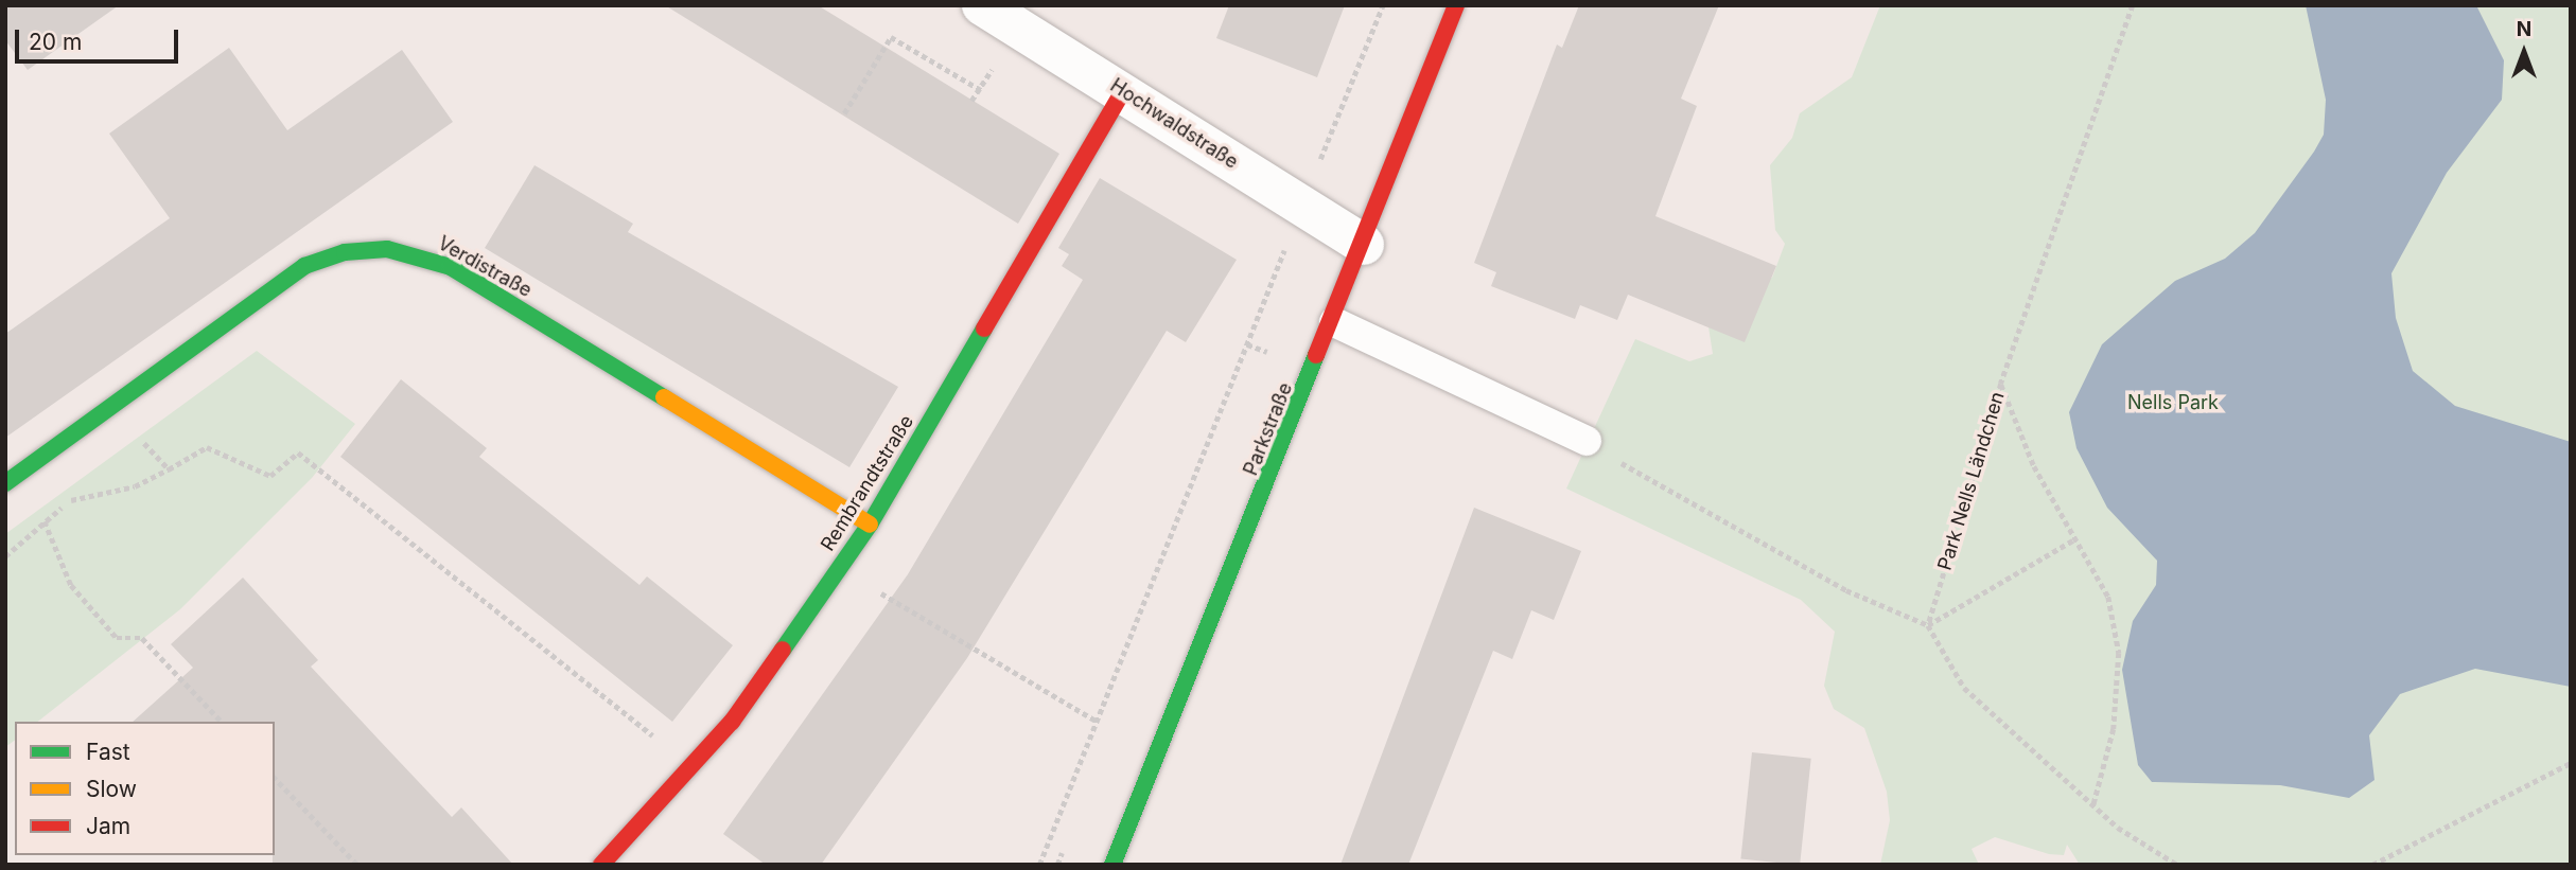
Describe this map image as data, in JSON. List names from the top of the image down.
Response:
{
  "streets": {
    "street": [
      "Hochwaldstraße",
      "Verdistraße",
      "Parkstraße",
      "Rembrandtstraße"
    ],
    "path": ["Park Nells Ländchen"]
  },
  "crossings": [
    ["Hochwaldstraße", "Parkstraße"],
    ["Hochwaldstraße", "Rembrandtstraße"],
    ["Verdistraße", "Rembrandtstraße"]
  ],
  "parks": ["Nells Park"],
  "legend": ["Fast", "Slow", "Jam"],
  "scale_bar": "20 m",
  "north": "top"
}
